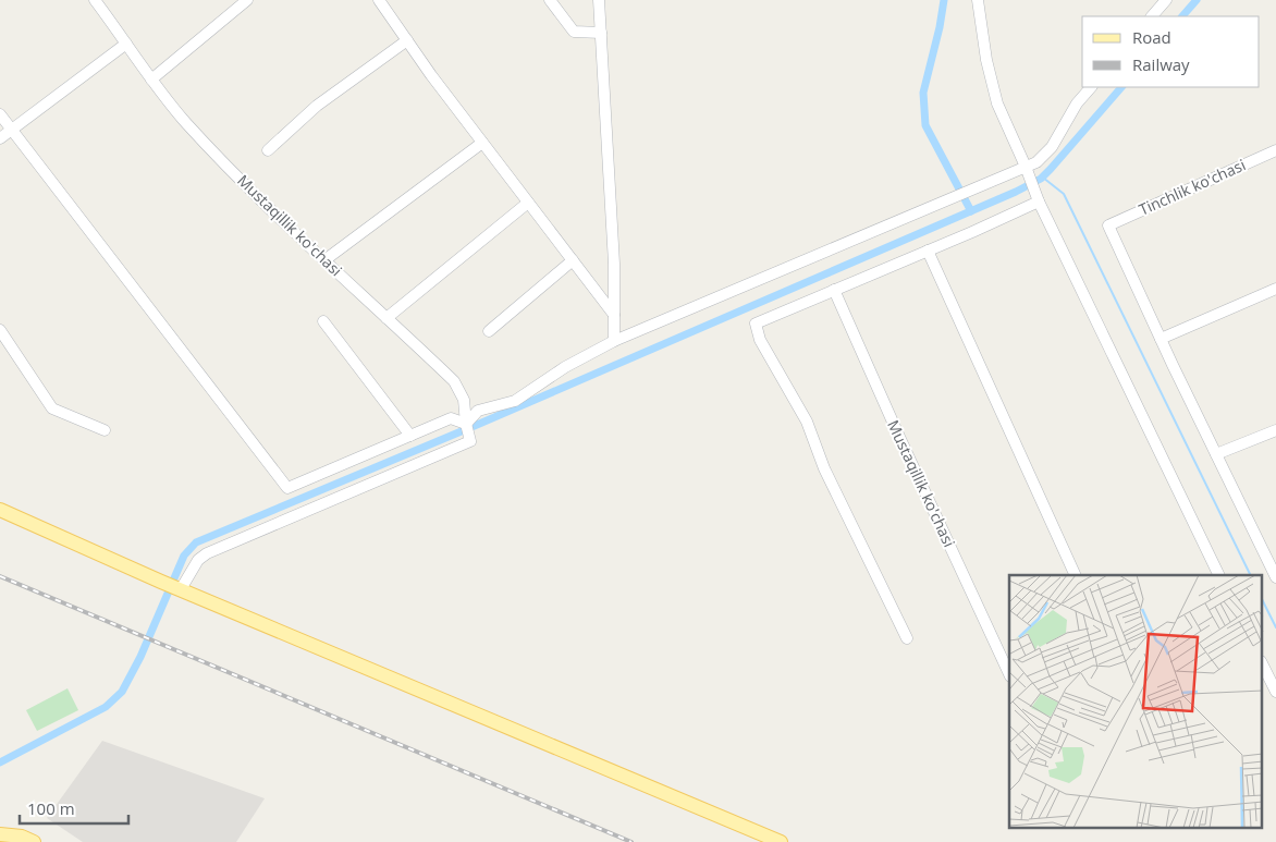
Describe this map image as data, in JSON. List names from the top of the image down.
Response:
{
  "streets": {
    "street": ["Tinchlik ko'chasi", "Mustaqillik ko'chasi"]
  },
  "legend": ["Road", "Railway"],
  "scale_bar": "100 m"
}
